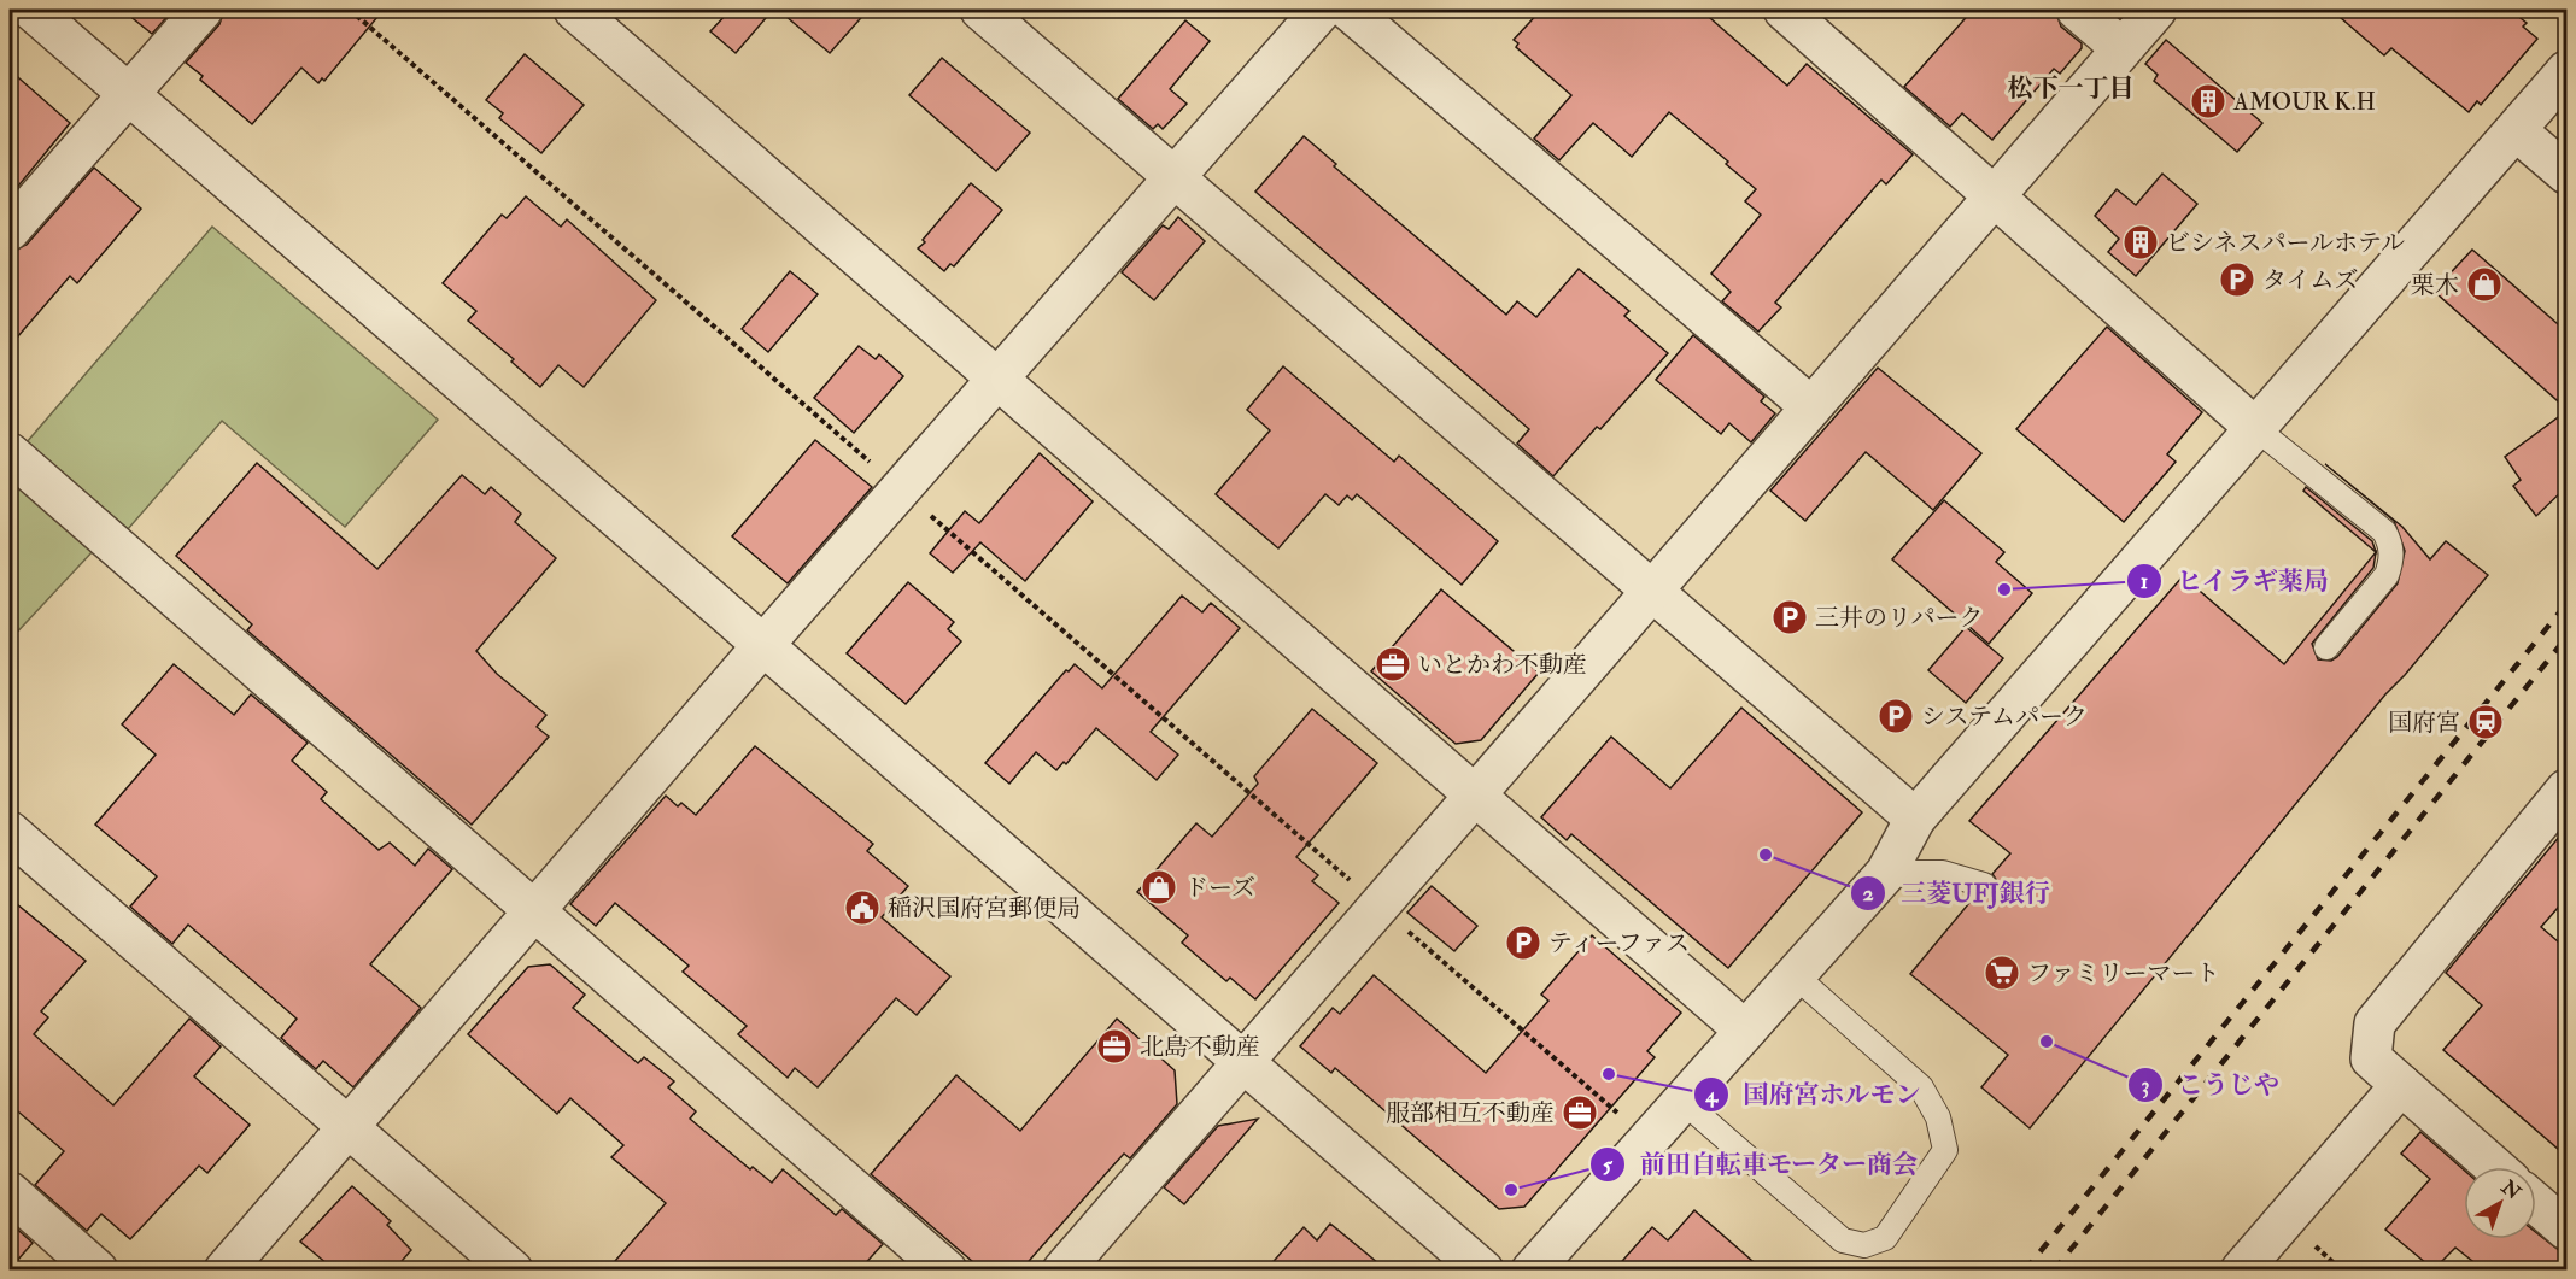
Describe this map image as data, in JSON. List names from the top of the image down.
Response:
{
  "districts": ["松下一丁目"],
  "places": {
    "building": ["AMOUR K.H", "ビシネスパールホテル"],
    "parking": [
      "タイムズ",
      "三井のリパーク",
      "システムパーク",
      "ティーファス"
    ],
    "shop": ["栗木", "ドーズ"],
    "other": [
      "ヒイラギ薬局",
      "三菱UFJ銀行",
      "こうじや",
      "国府宮ホルモン",
      "前田自転車モーター商会"
    ],
    "office": ["いとかわ不動産", "北島不動産", "服部相互不動産"],
    "station": ["国府宮"],
    "public building": ["稲沢国府宮郵便局"],
    "supermarket": ["ファミリーマート"]
  },
  "north": "top right"
}
